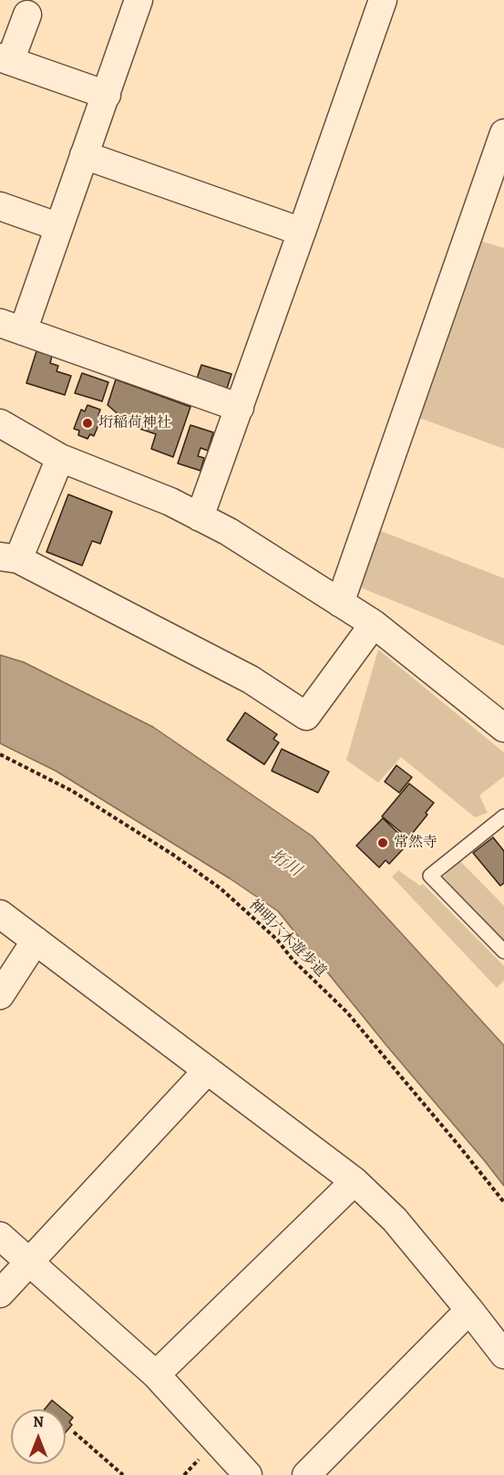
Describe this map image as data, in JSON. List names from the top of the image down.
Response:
{
  "streets": {
    "path": ["神明六木遊歩道"]
  },
  "water": ["垳川"],
  "places": ["垳稲荷神社", "常然寺"],
  "north": "top"
}
